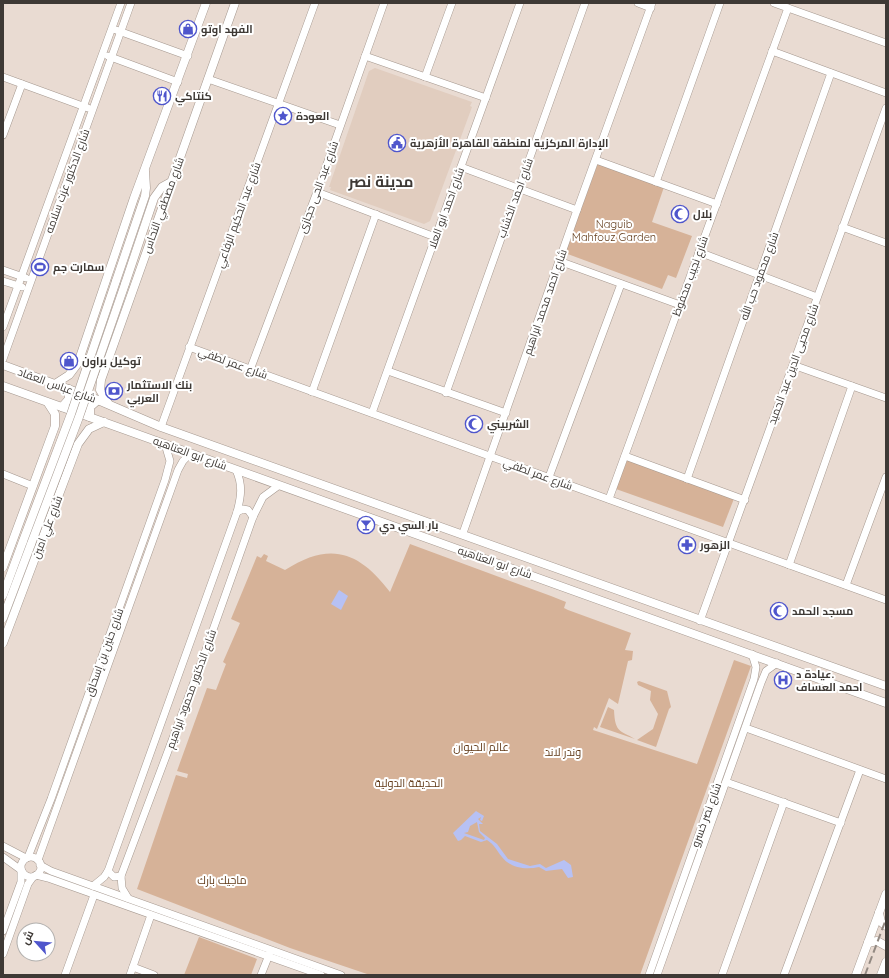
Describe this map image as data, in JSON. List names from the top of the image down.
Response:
{
  "streets": {
    "main road": [
      "شارع مصطفي النحاس",
      "شارع عباس العقاد",
      "شارع ابو العتاهيه",
      "شارع علي امين"
    ],
    "street": [
      "شارع الدكتور عزت سلامه",
      "شارع عبد الحى حجازى",
      "شارع احمد الخشاب",
      "شارع احمد ابو العلا",
      "شارع عبد الحكيم الرفاعي",
      "شارع نجيب محفوظ",
      "شارع محمود حب الله",
      "شارع احمد محمد ابراهيم",
      "شارع عمر لطفي",
      "شارع محيى الدين عبد الحميد",
      "شارع حنين بن إسحاق",
      "شارع الدكتور محمود ابراهيم",
      "شارع نصر خسرو"
    ]
  },
  "crossings": [
    ["شارع عبد الحى حجازى", "شارع عمر لطفي"],
    ["شارع مصطفي النحاس", "شارع عباس العقاد"],
    ["شارع مصطفي النحاس", "شارع ابو العتاهيه"],
    ["شارع احمد ابو العلا", "شارع عمر لطفي"],
    ["شارع عبد الحكيم الرفاعي", "شارع عمر لطفي"],
    ["شارع عبد الحكيم الرفاعي", "شارع ابو العتاهيه"],
    ["شارع نجيب محفوظ", "شارع عمر لطفي"],
    ["شارع احمد محمد ابراهيم", "شارع عمر لطفي"],
    ["شارع احمد محمد ابراهيم", "شارع ابو العتاهيه"],
    ["شارع عمر لطفي", "شارع محيى الدين عبد الحميد"],
    ["شارع محيى الدين عبد الحميد", "شارع ابو العتاهيه"],
    ["شارع عباس العقاد", "شارع ابو العتاهيه"],
    ["شارع عباس العقاد", "شارع علي امين"],
    ["شارع ابو العتاهيه", "شارع علي امين"],
    ["شارع ابو العتاهيه", "شارع حنين بن إسحاق"],
    ["شارع ابو العتاهيه", "شارع الدكتور محمود ابراهيم"],
    ["شارع ابو العتاهيه", "شارع نصر خسرو"]
  ],
  "districts": ["مدينة نصر"],
  "parks": [
    "Naguib Mahfouz Garden",
    "عالم الحيوان",
    "وندر لاند",
    "الحديقة الدولية",
    "ماجيك بارك"
  ],
  "places": {
    "shop": ["الفهد اوتو", "توكيل براون"],
    "restaurant": ["كنتاكي"],
    "place": ["العودة"],
    "public building": ["الإدارة المركزية لمنطقة القاهرة الأزهرية"],
    "mosque": ["بلال", "الشربيني", "مسجد الحمد"],
    "sports": ["سمارت جم"],
    "bank": ["بنك الاستثمار العربي"],
    "bar": ["بار السي دي"],
    "pharmacy": ["الزهور"],
    "hospital": ["عيادة د. احمد العساف"]
  },
  "north": "top left"
}
